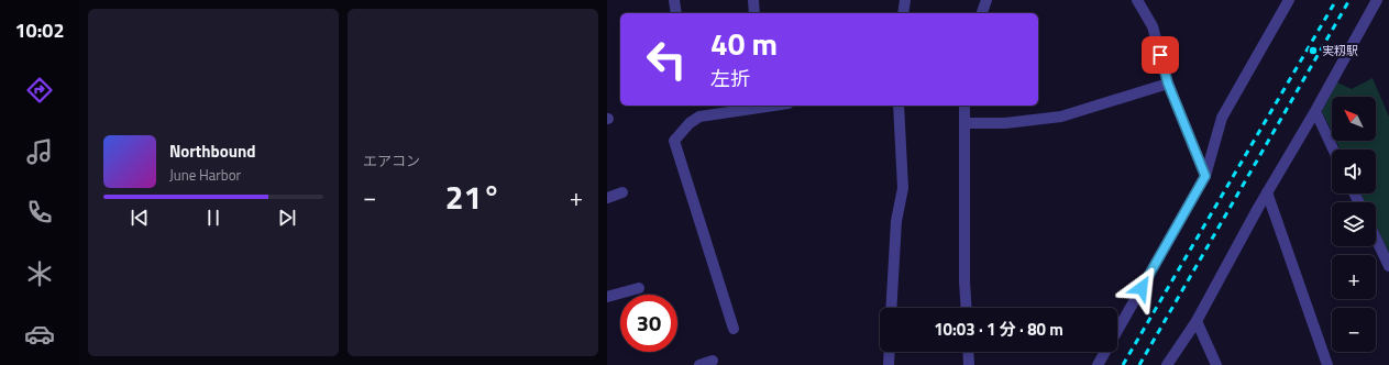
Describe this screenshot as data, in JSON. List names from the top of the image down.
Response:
{
  "places": ["実籾駅"],
  "north": "top left",
  "page": {
    "tabs": "10:02",
    "tile": "エアコン",
    "turn": ["40 m", "左折"],
    "map_buttons": ["+", "−"],
    "song": ["Northbound", "June Harbor"],
    "heat": ["−", "21°", "+"],
    "limit": "30",
    "trip": "10:03 · 1 分 · 80 m"
  }
}
